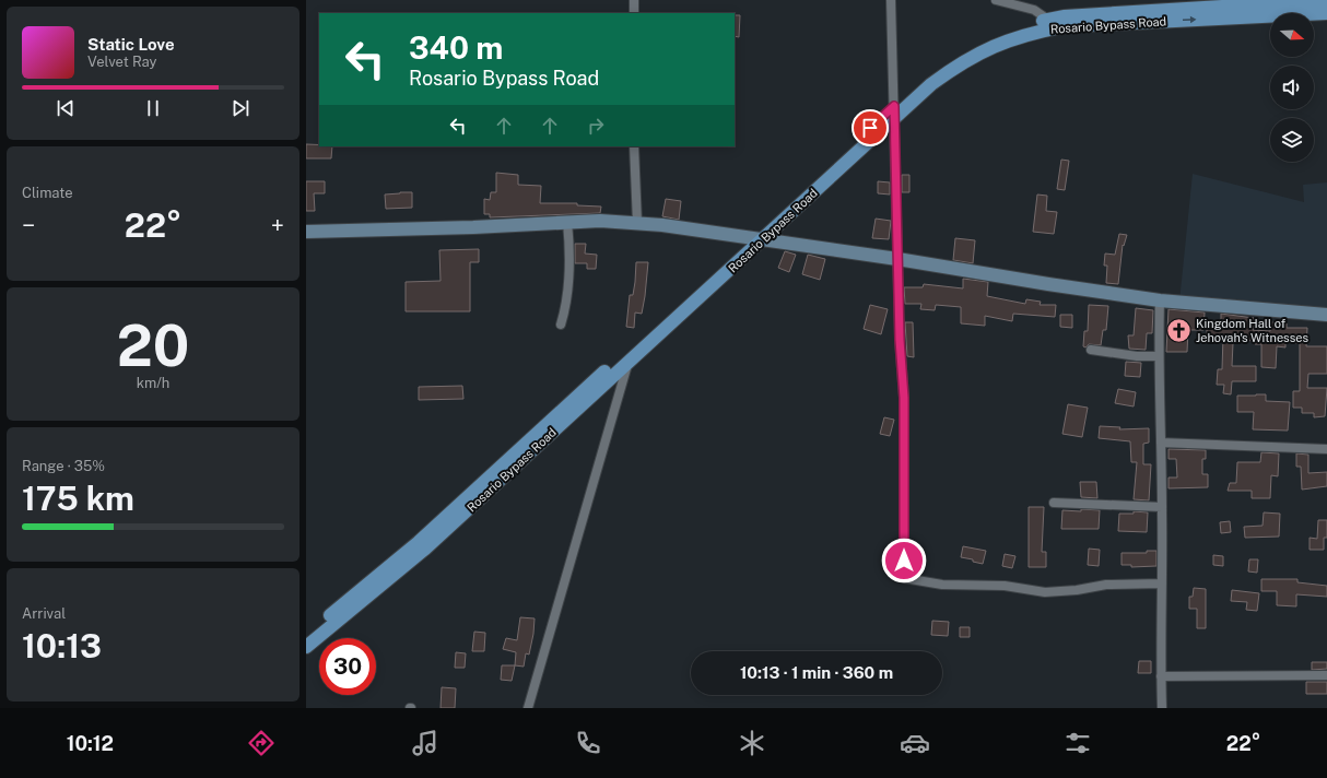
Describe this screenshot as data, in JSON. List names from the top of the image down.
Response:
{
  "streets": {
    "main road": ["Rosario Bypass Road"]
  },
  "places": {
    "church": ["Kingdom Hall of Jehovah's Witnesses"]
  },
  "north": "right",
  "page": {
    "turn": ["340 m", "Rosario Bypass Road"],
    "song": ["Static Love", "Velvet Ray"],
    "tile": [
      "Climate",
      ["20", "km/h"],
      ["Range · 35%", "175 km"],
      ["Arrival", "10:13"]
    ],
    "heat": ["−", "22°", "+"],
    "limit": "30",
    "trip": "10:13 · 1 min · 360 m",
    "tabs": ["10:12", "22°"]
  }
}
